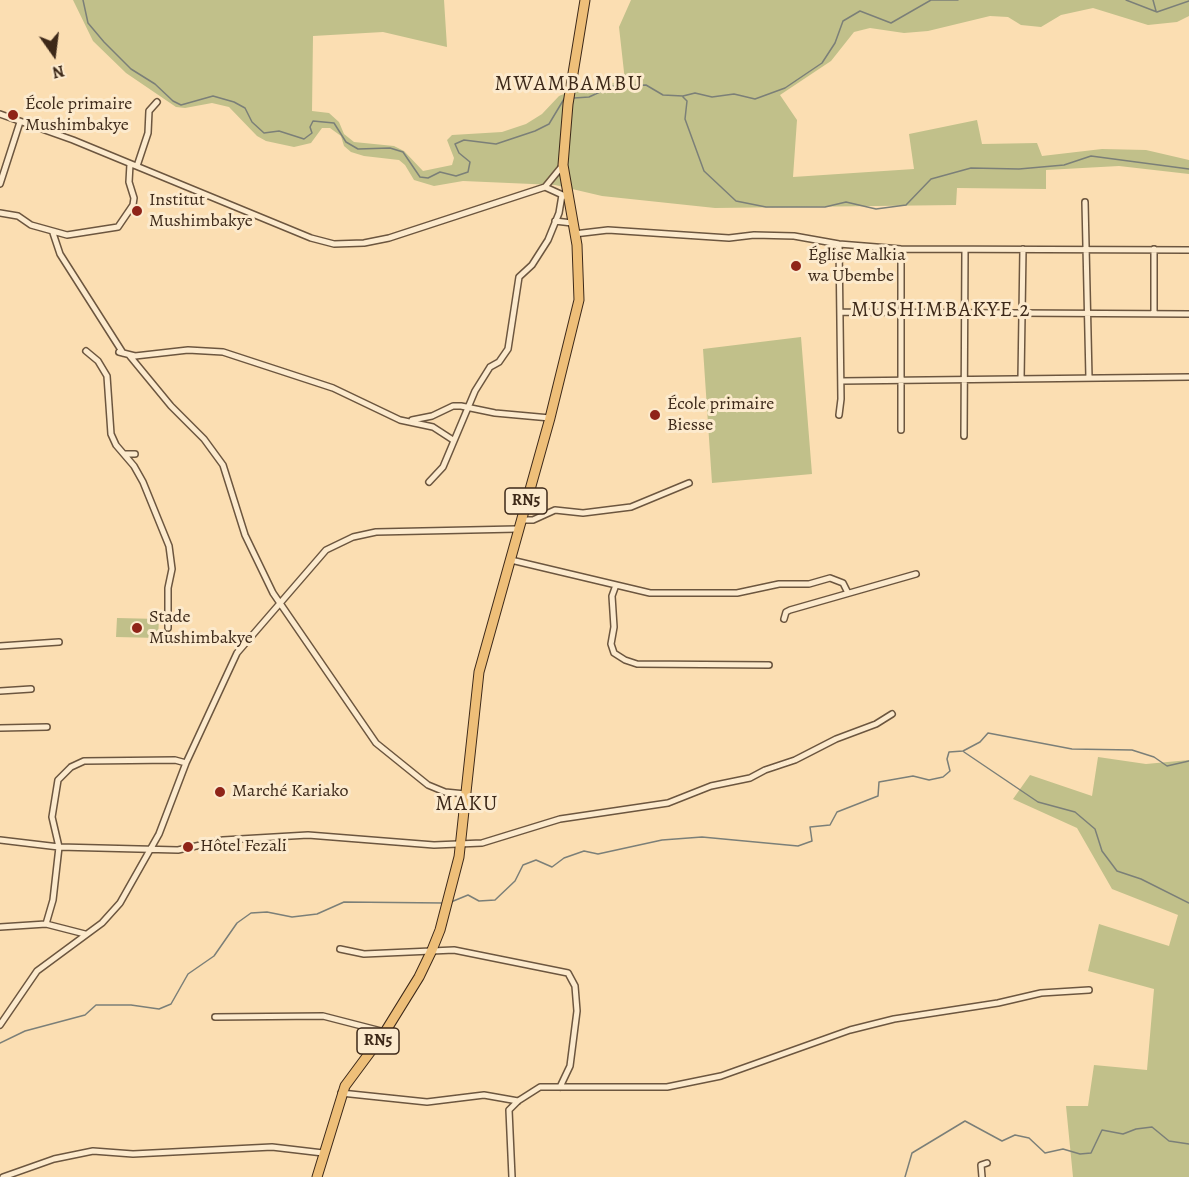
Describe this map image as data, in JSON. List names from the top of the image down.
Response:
{
  "streets": {
    "highway": ["RN5"]
  },
  "districts": ["MWAMBAMBU", "MUSHIMBAKYE 2", "MAKU"],
  "places": [
    "École primaire Mushimbakye",
    "Institut Mushimbakye",
    "Église Malkia wa Ubembe",
    "École primaire Biesse",
    "Stade Mushimbakye",
    "Marché Kariako",
    "Hôtel Fezali"
  ],
  "north": "bottom"
}
